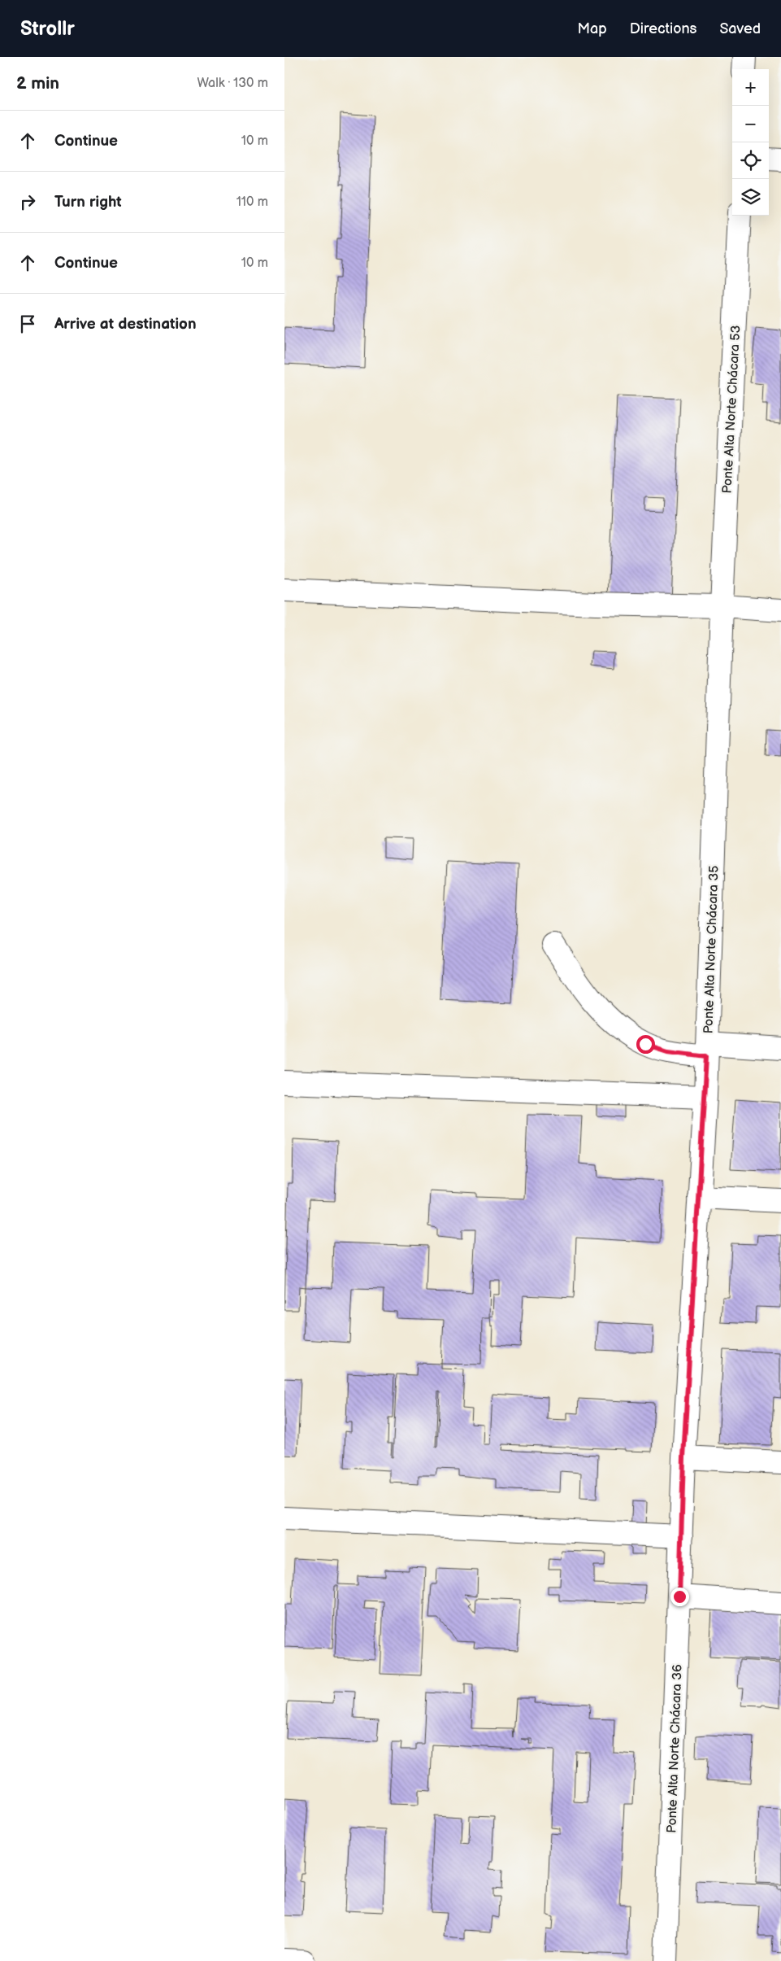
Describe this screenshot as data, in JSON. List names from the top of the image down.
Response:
{
  "streets": {
    "street": ["Ponte Alta Norte Chácara 53", "Ponte Alta Norte Chácara 35", "Ponte Alta Norte Chácara 36"]
  },
  "crossings": [
    ["Ponte Alta Norte Chácara 53", "Ponte Alta Norte Chácara 35"],
    ["Ponte Alta Norte Chácara 35", "Ponte Alta Norte Chácara 36"]
  ],
  "page": {
    "header": "Strollr",
    "nav": ["Map", "Directions", "Saved"],
    "heading": ["2 min", "Walk · 130 m"],
    "map_buttons": ["+", "−"],
    "list": [
      ["Continue", "10 m"],
      ["Turn right", "110 m"],
      ["Continue", "10 m"],
      "Arrive at destination"
    ]
  }
}
